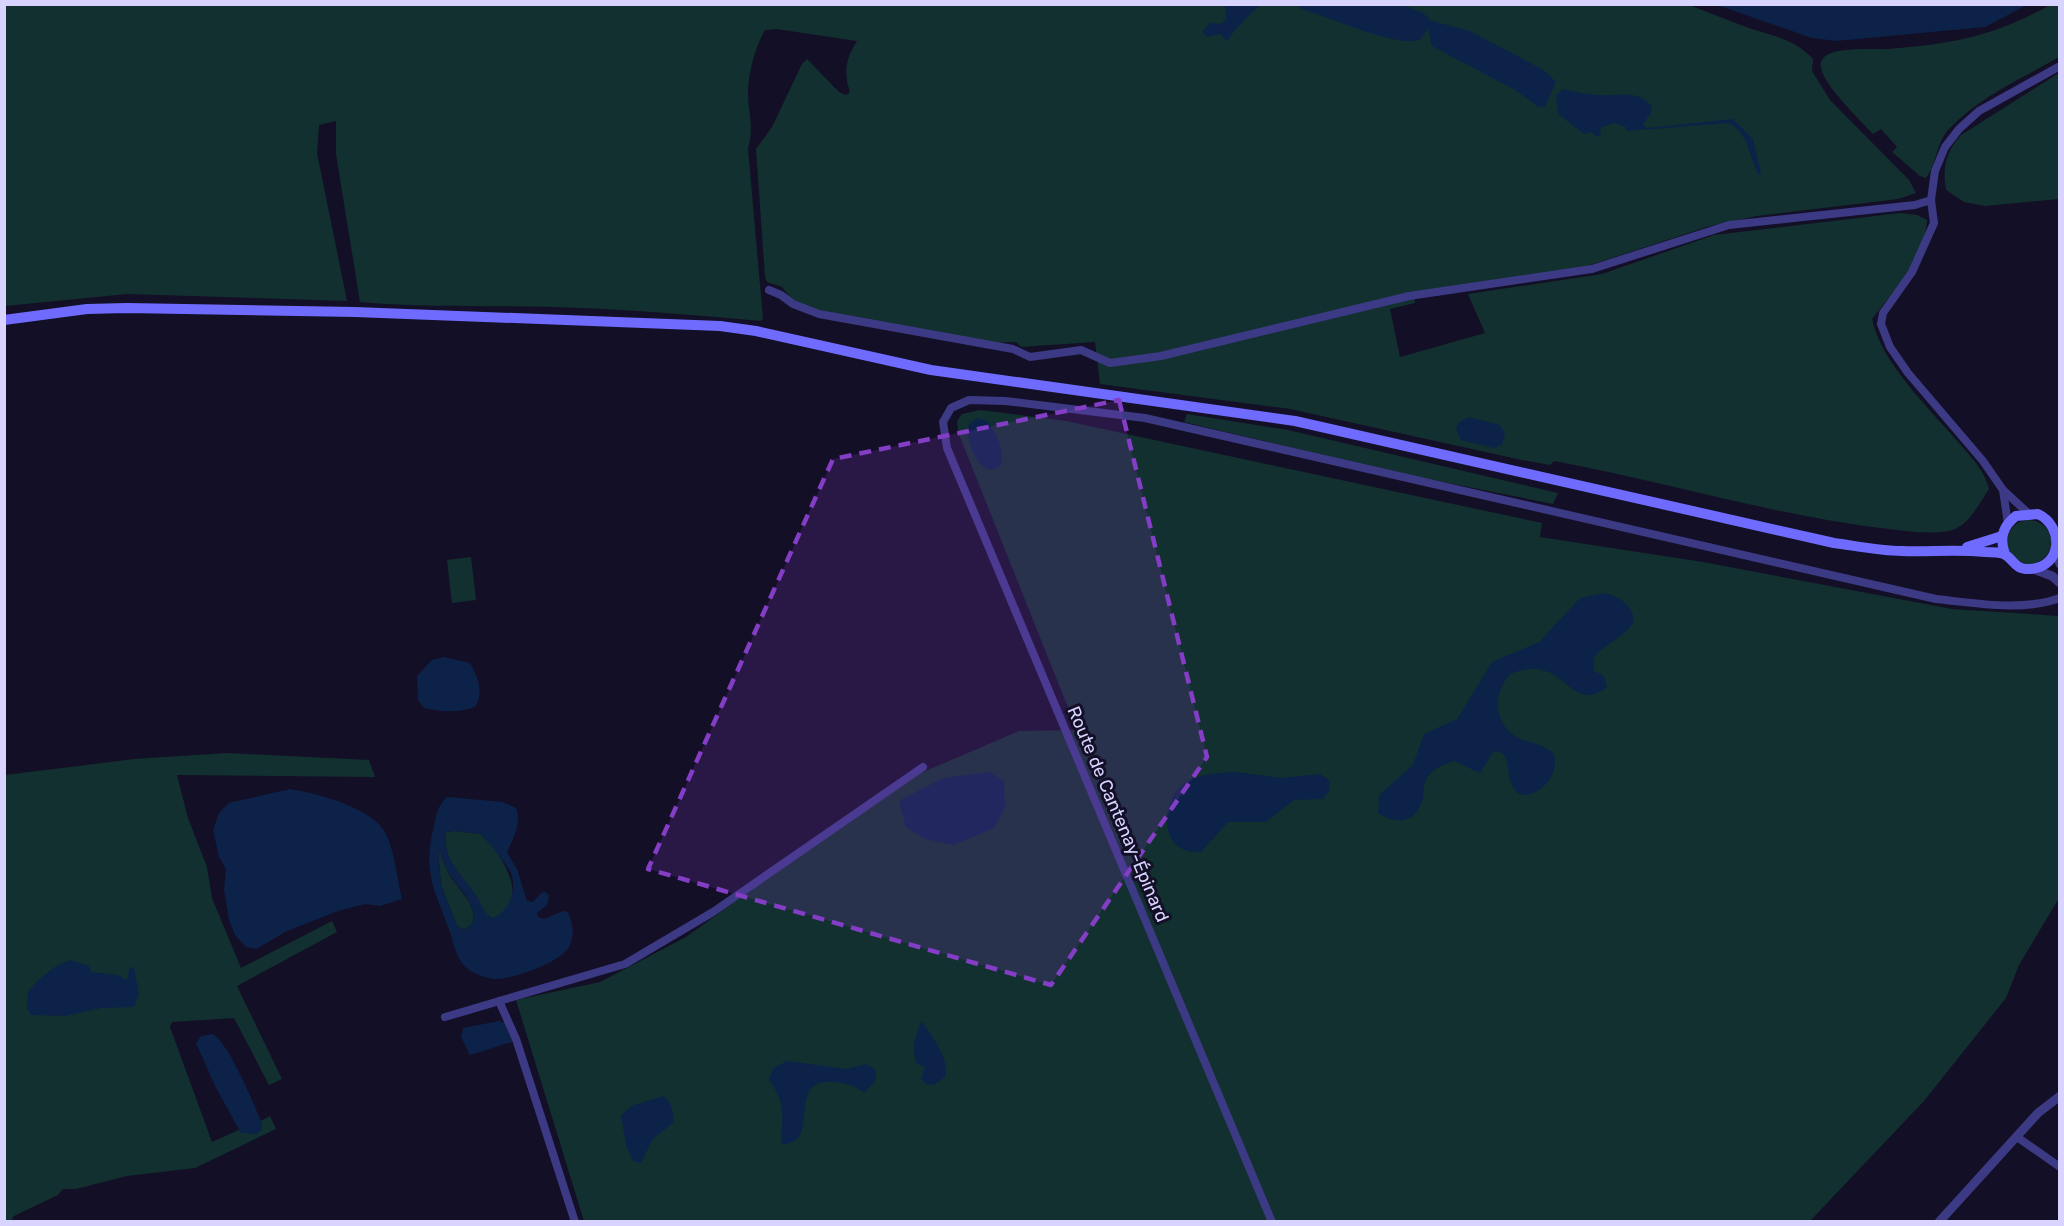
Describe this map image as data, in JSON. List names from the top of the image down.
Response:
{
  "streets": {
    "street": ["Route de Cantenay-Épinard"]
  }
}
